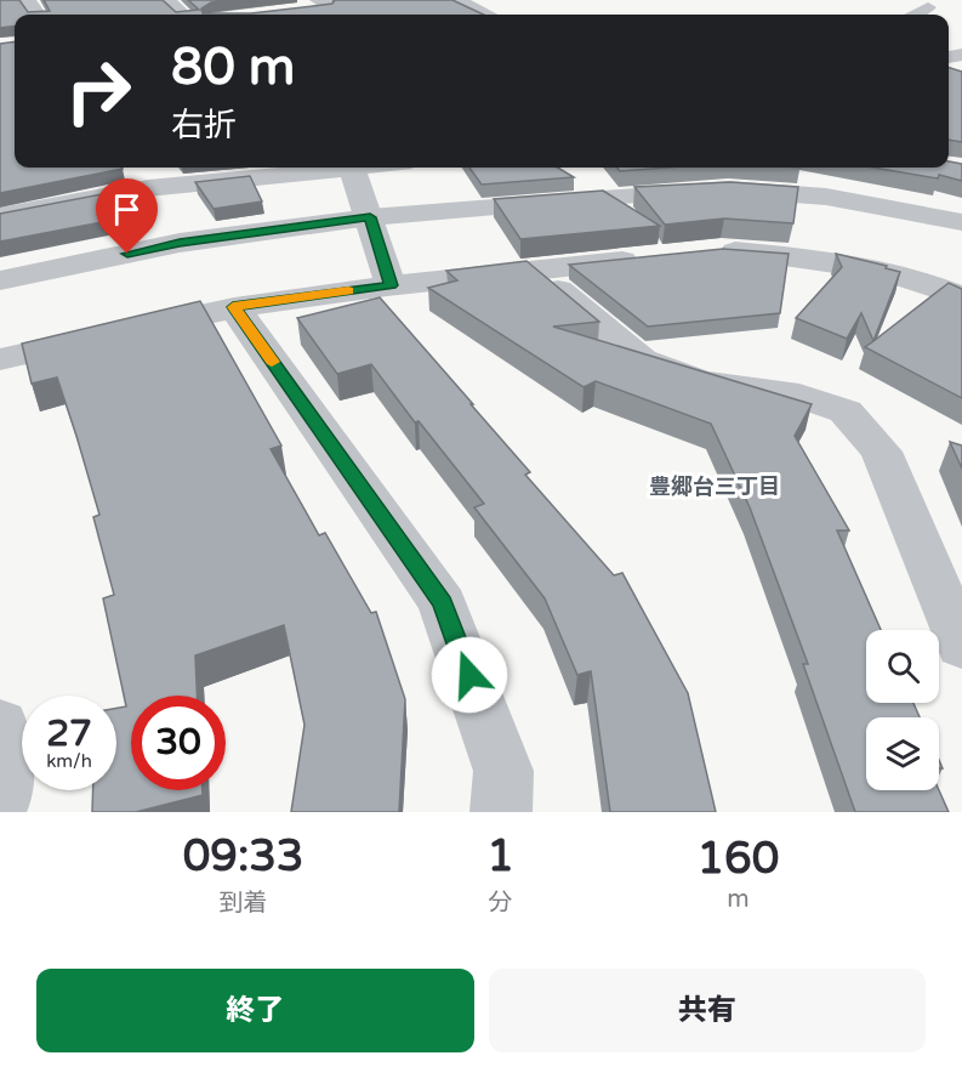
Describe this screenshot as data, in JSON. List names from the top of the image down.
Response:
{
  "districts": ["豊郷台三丁目"],
  "page": {
    "turn": ["80 m", "右折"],
    "speed": "27 km/h",
    "limit": "30",
    "eta": [
      "09:33",
      "到着",
      "1",
      "分",
      "160",
      "m"
    ],
    "buttons": ["終了", "共有"]
  }
}
